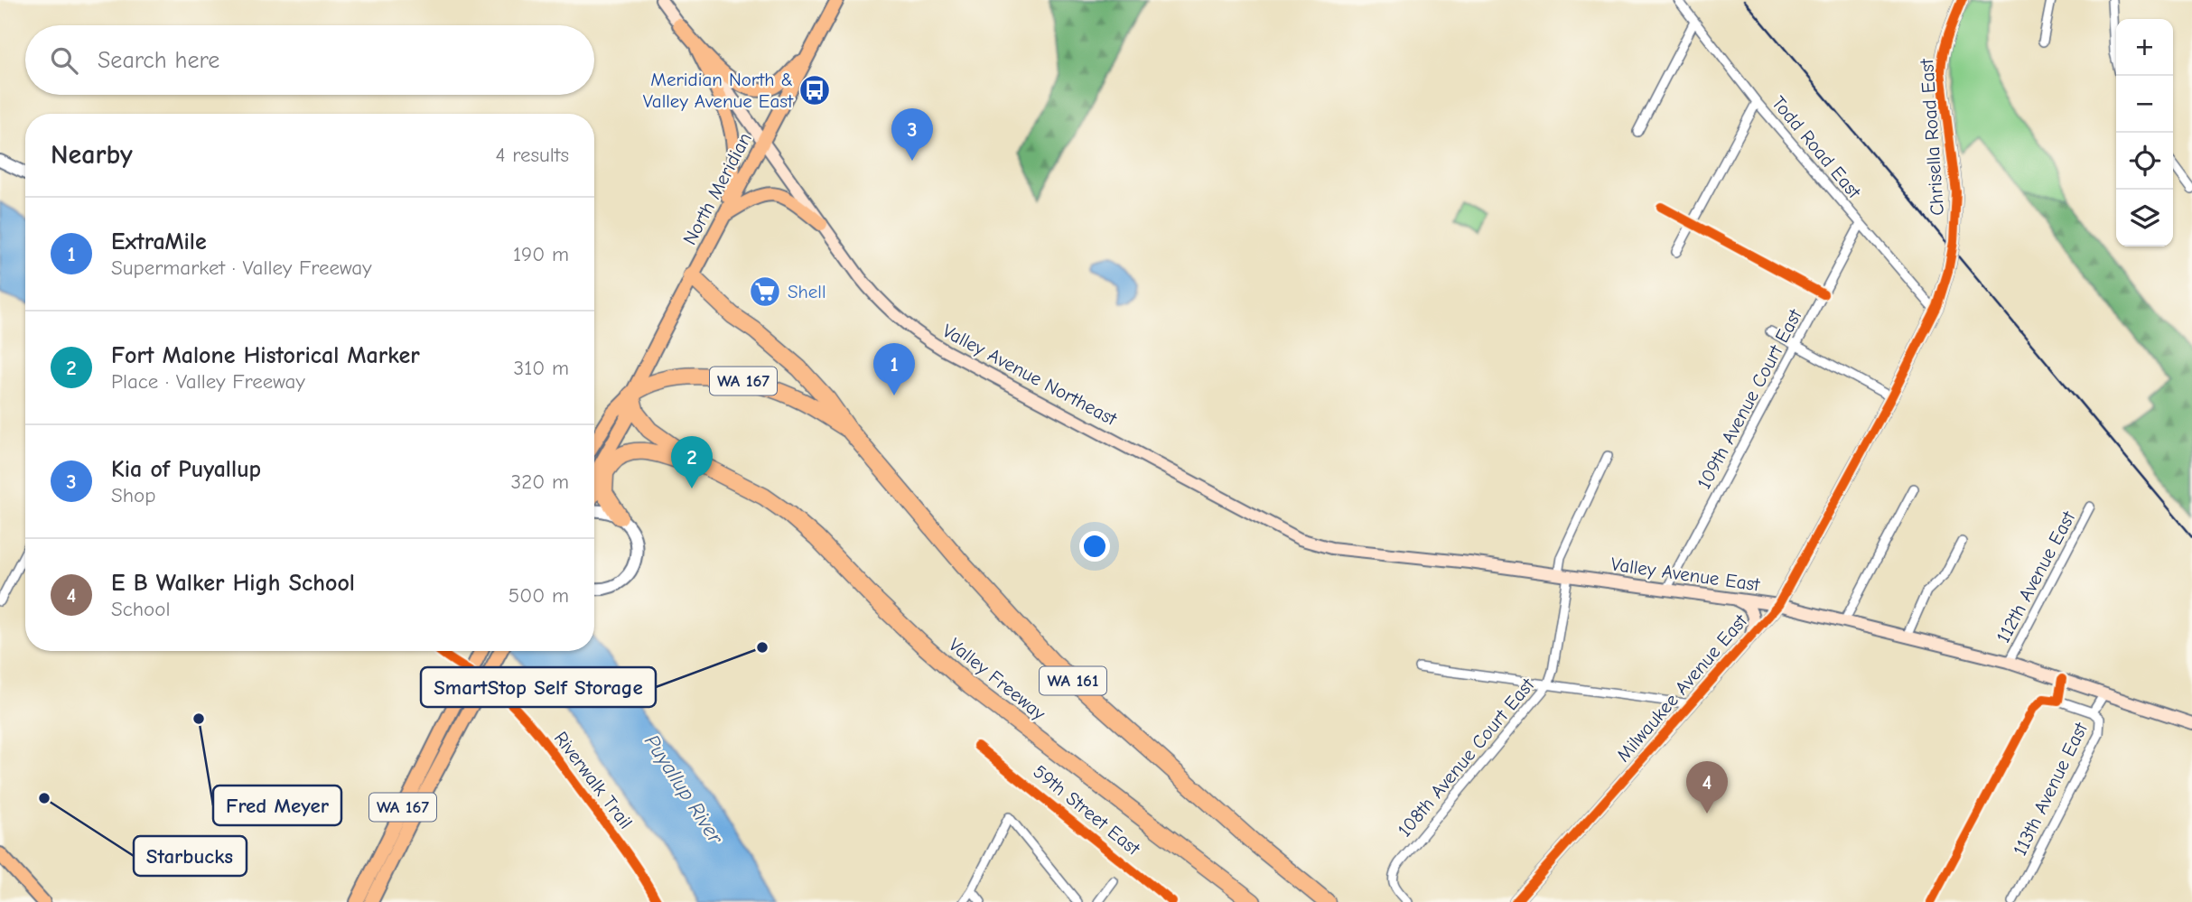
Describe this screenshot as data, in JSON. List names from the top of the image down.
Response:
{
  "streets": {
    "highway": ["WA 167", "Valley Freeway", "WA 161"],
    "main road": ["North Meridian", "Valley Avenue Northeast", "Valley Avenue East"],
    "street": [
      "Chrisella Road East",
      "Todd Road East",
      "109th Avenue Court East",
      "112th Avenue East",
      "Milwaukee Avenue East",
      "108th Avenue Court East",
      "113th Avenue East",
      "59th Street East"
    ],
    "cycle path": ["Riverwalk Trail"]
  },
  "crossings": [
    ["Chrisella Road East", "Todd Road East"],
    ["Chrisella Road East", "Milwaukee Avenue East"],
    ["Todd Road East", "109th Avenue Court East"],
    ["Todd Road East", "Milwaukee Avenue East"],
    ["North Meridian", "Valley Avenue Northeast"],
    ["North Meridian", "WA 167"],
    ["North Meridian", "WA 161"],
    ["Valley Avenue Northeast", "Valley Avenue East"],
    ["WA 167", "WA 161"],
    ["109th Avenue Court East", "Valley Avenue East"],
    ["Valley Avenue East", "112th Avenue East"],
    ["Valley Avenue East", "Milwaukee Avenue East"],
    ["Valley Avenue East", "108th Avenue Court East"],
    ["Valley Avenue East", "113th Avenue East"]
  ],
  "water": ["Puyallup River"],
  "places": {
    "bus stop": ["Meridian North & Valley Avenue East"],
    "supermarket": ["Shell"],
    "other": ["SmartStop Self Storage", "Fred Meyer", "Starbucks"]
  },
  "page": {
    "map_buttons": ["+", "−"],
    "search": "Search here",
    "pins": [
      "3",
      "1",
      "2",
      "4"
    ],
    "heading": ["Nearby", "4 results"],
    "list": [
      {
        "mark": "1",
        "name": "ExtraMile",
        "note": "Supermarket · Valley Freeway",
        "value": "190 m"
      },
      {
        "mark": "2",
        "name": "Fort Malone Historical Marker",
        "note": "Place · Valley Freeway",
        "value": "310 m"
      },
      {
        "mark": "3",
        "name": "Kia of Puyallup",
        "note": "Shop",
        "value": "320 m"
      },
      {
        "mark": "4",
        "name": "E B Walker High School",
        "note": "School",
        "value": "500 m"
      }
    ]
  }
}
